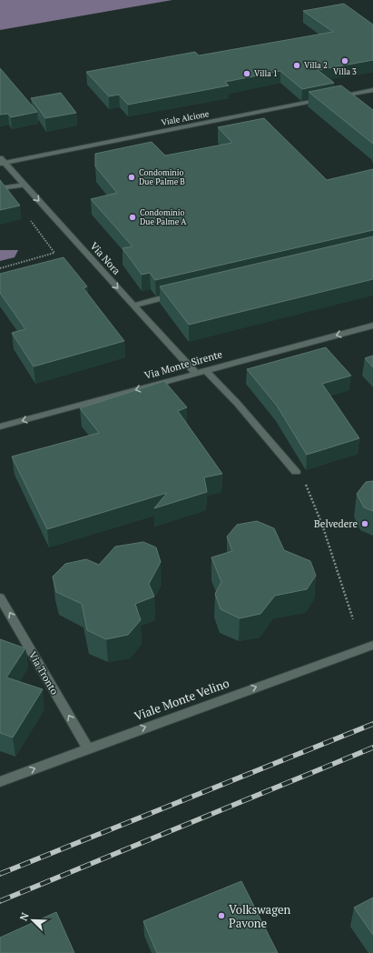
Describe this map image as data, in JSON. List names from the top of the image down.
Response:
{
  "streets": {
    "street": [
      "Viale Alcione",
      "Via Nora",
      "Via Monte Sirente",
      "Via Tronto",
      "Viale Monte Velino"
    ]
  },
  "crossings": [
    ["Viale Alcione", "Via Nora"],
    ["Via Nora", "Via Monte Sirente"],
    ["Via Tronto", "Viale Monte Velino"]
  ],
  "one_way": [
    "Via Nora",
    "Via Monte Sirente",
    "Via Tronto",
    "Viale Monte Velino"
  ],
  "places": [
    "Villa 3",
    "Villa 2",
    "Villa 1",
    "Condominio Due Palme B",
    "Condominio Due Palme A",
    "Belvedere",
    "Volkswagen Pavone"
  ],
  "north": "top left"
}
